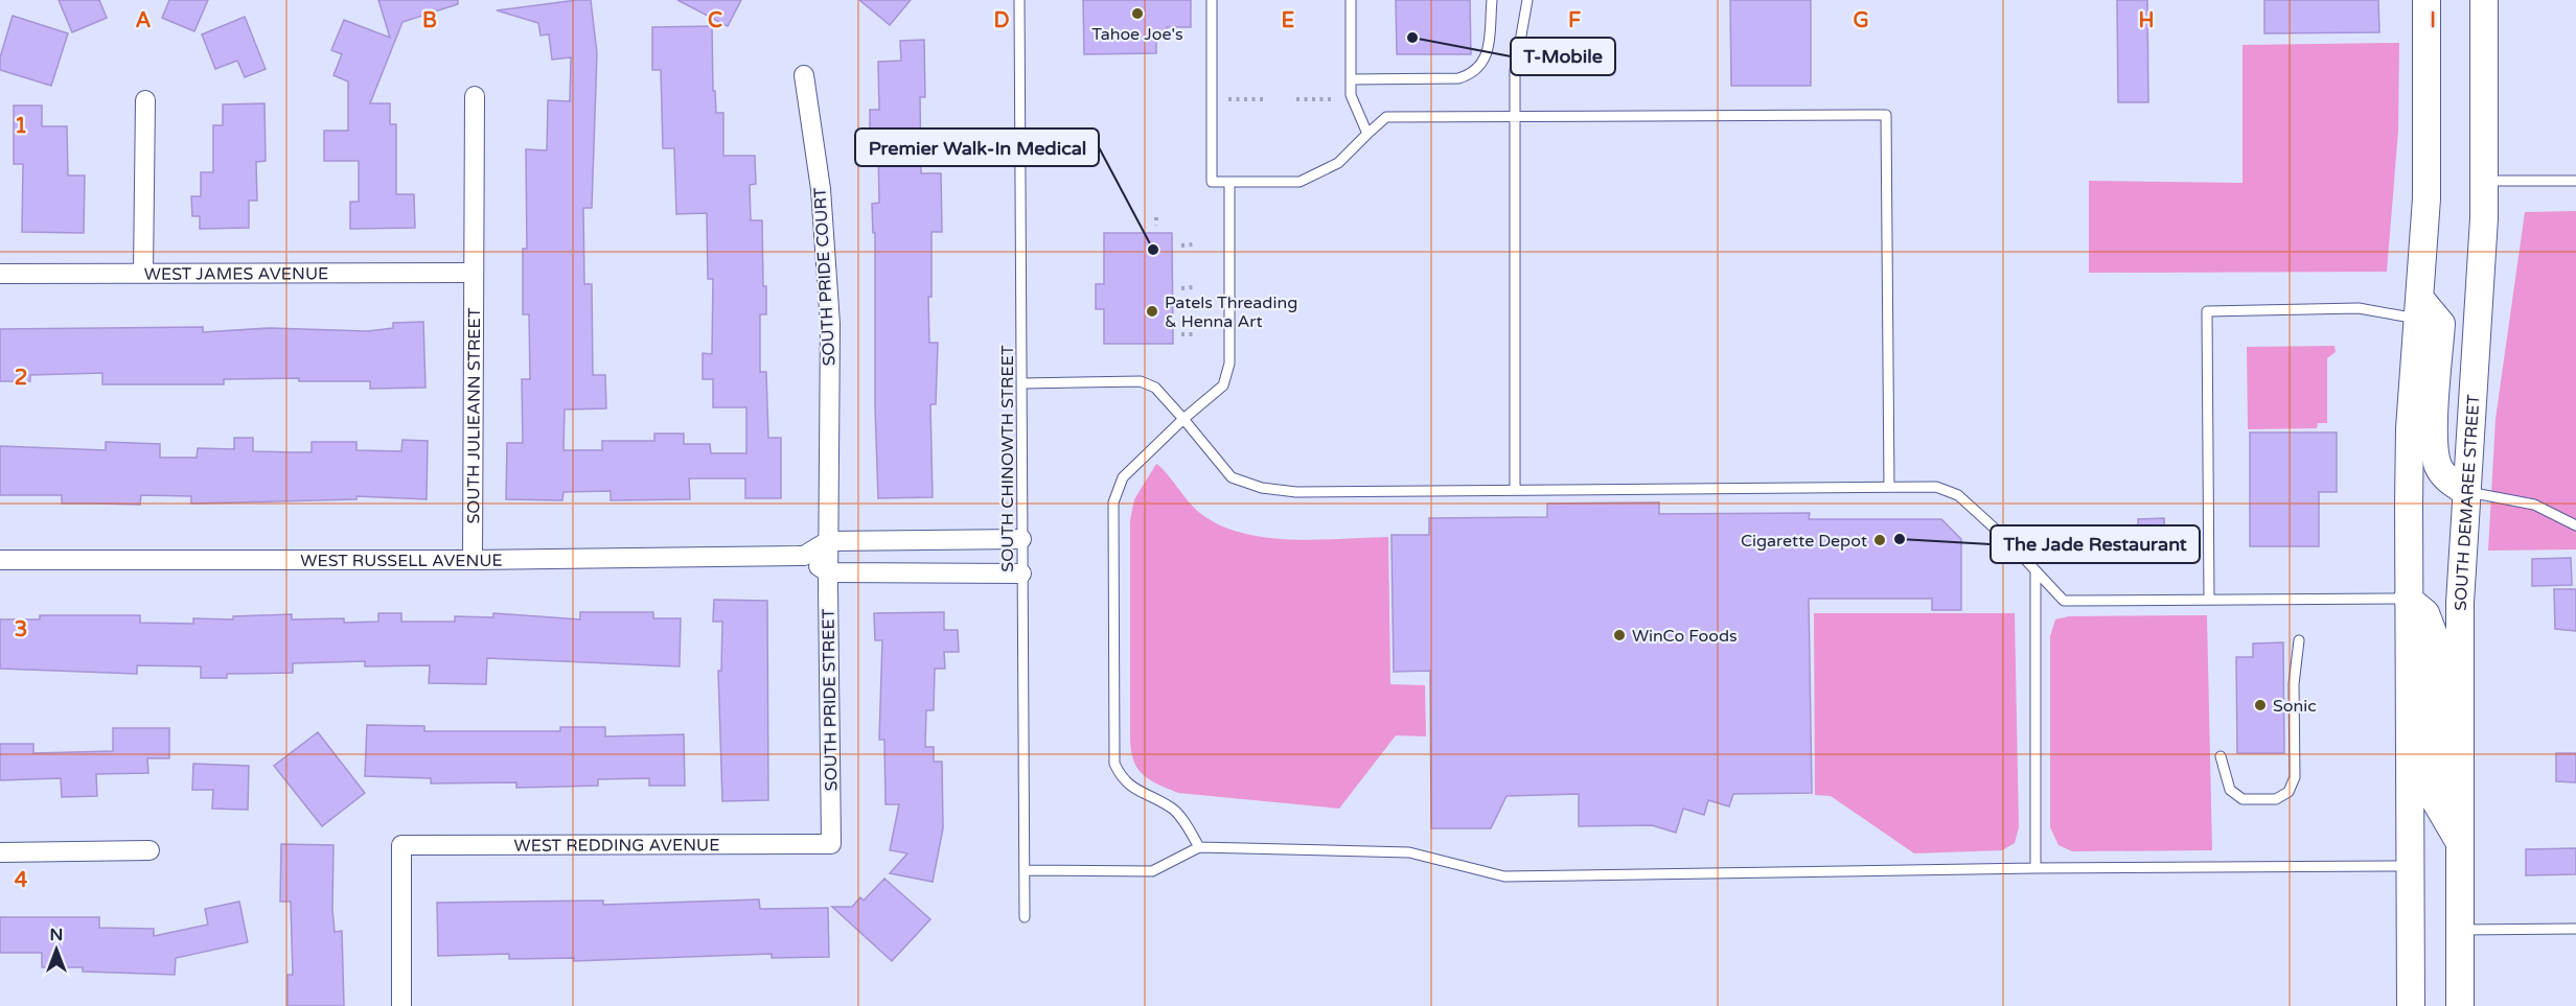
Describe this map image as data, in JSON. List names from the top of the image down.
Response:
{
  "streets": {
    "main road": ["SOUTH DEMAREE STREET"],
    "street": [
      "WEST JAMES AVENUE",
      "SOUTH PRIDE COURT",
      "SOUTH JULIEANN STREET",
      "WEST RUSSELL AVENUE",
      "SOUTH PRIDE STREET",
      "WEST REDDING AVENUE"
    ],
    "lane": ["SOUTH CHINOWTH STREET"]
  },
  "crossings": [
    ["WEST JAMES AVENUE", "SOUTH JULIEANN STREET"],
    ["SOUTH PRIDE COURT", "SOUTH PRIDE STREET"],
    ["SOUTH JULIEANN STREET", "WEST RUSSELL AVENUE"],
    ["SOUTH PRIDE STREET", "WEST REDDING AVENUE"]
  ],
  "places": [
    "Tahoe Joe's",
    "T-Mobile",
    "Premier Walk-In Medical",
    "Patels Threading & Henna Art",
    "The Jade Restaurant",
    "Cigarette Depot",
    "WinCo Foods",
    "Sonic"
  ],
  "north": "top",
  "grid": {
    "columns": [
      "A",
      "B",
      "C",
      "D",
      "E",
      "F",
      "G",
      "H",
      "I"
    ],
    "rows": [
      "1",
      "2",
      "3",
      "4"
    ]
  }
}
